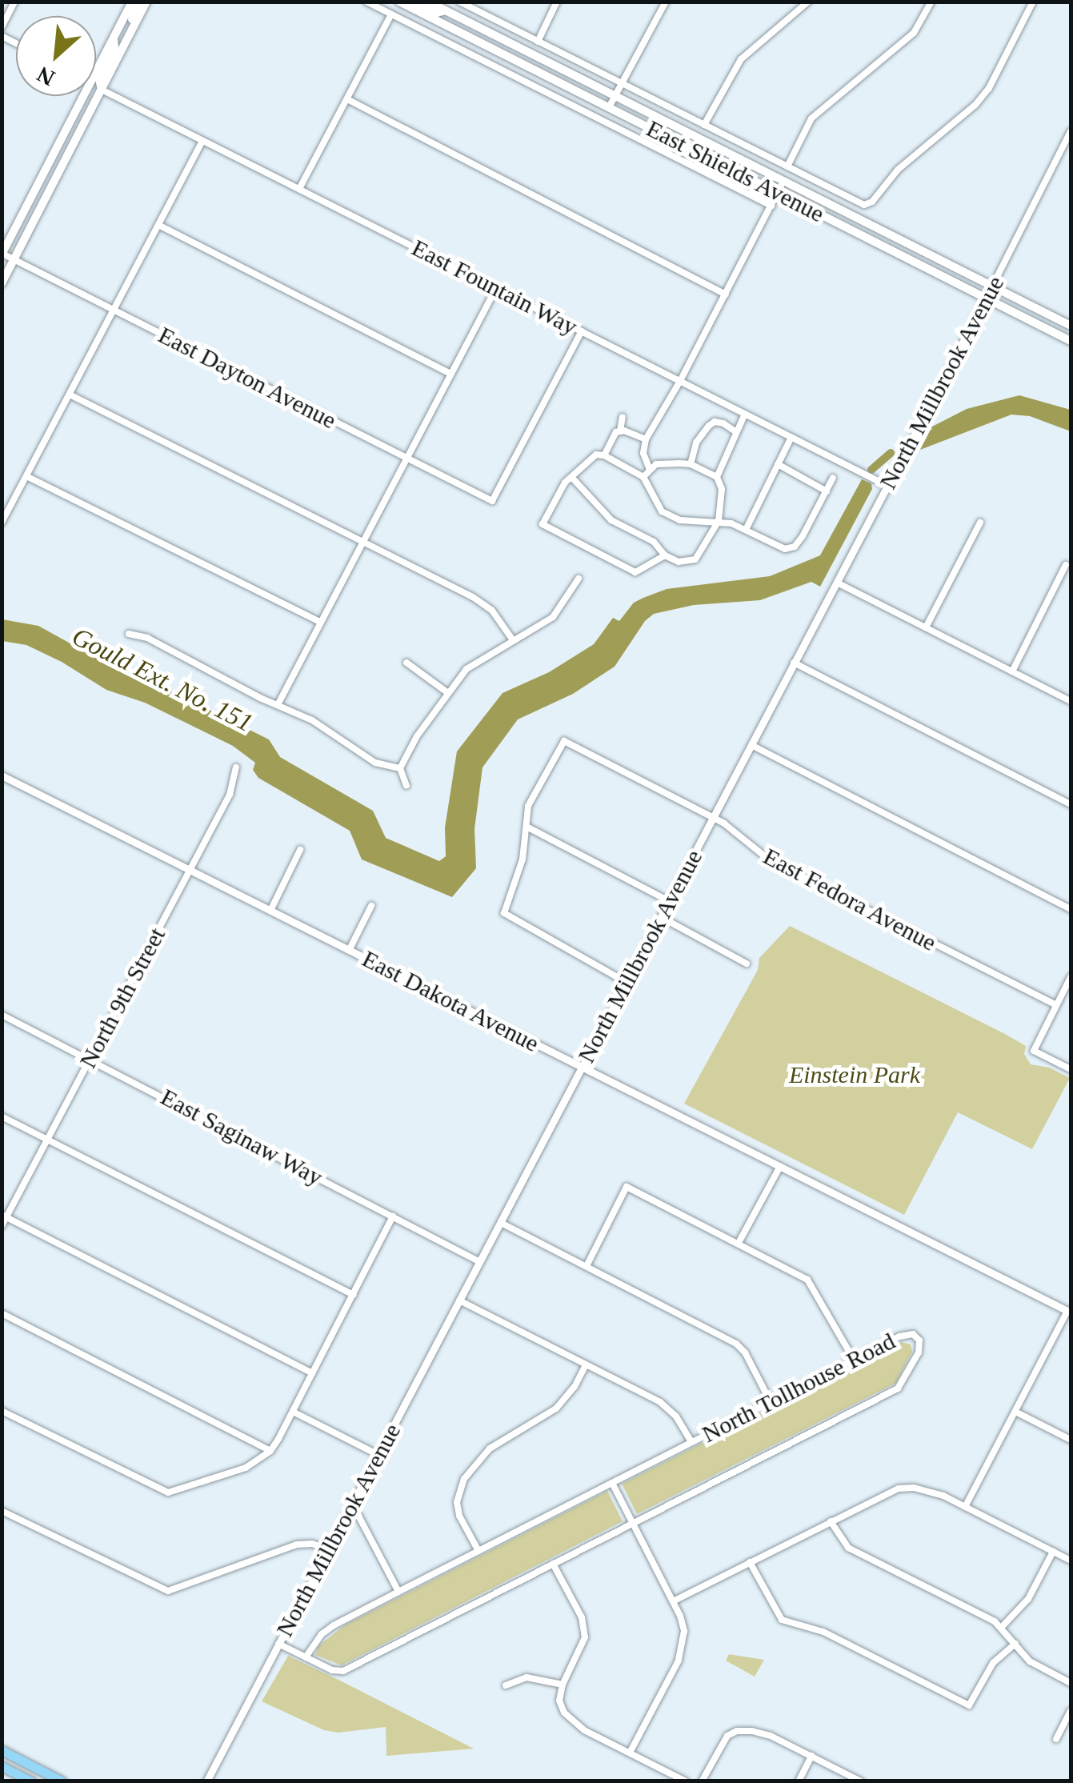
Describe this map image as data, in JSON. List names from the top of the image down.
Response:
{
  "streets": {
    "main road": ["East Shields Avenue"],
    "street": [
      "East Fountain Way",
      "East Dayton Avenue",
      "North Millbrook Avenue",
      "East Fedora Avenue",
      "North 9th Street",
      "East Dakota Avenue",
      "East Saginaw Way",
      "North Tollhouse Road"
    ]
  },
  "crossings": [
    ["East Shields Avenue", "North Millbrook Avenue"],
    ["East Fountain Way", "East Dayton Avenue"],
    ["East Fountain Way", "North Millbrook Avenue"],
    ["North Millbrook Avenue", "East Fedora Avenue"],
    ["North Millbrook Avenue", "East Dakota Avenue"],
    ["North Millbrook Avenue", "East Saginaw Way"],
    ["North Millbrook Avenue", "North Tollhouse Road"],
    ["North 9th Street", "East Dakota Avenue"],
    ["North 9th Street", "East Saginaw Way"]
  ],
  "water": ["Gould Ext. No. 151"],
  "parks": ["Einstein Park"],
  "north": "bottom left"
}
